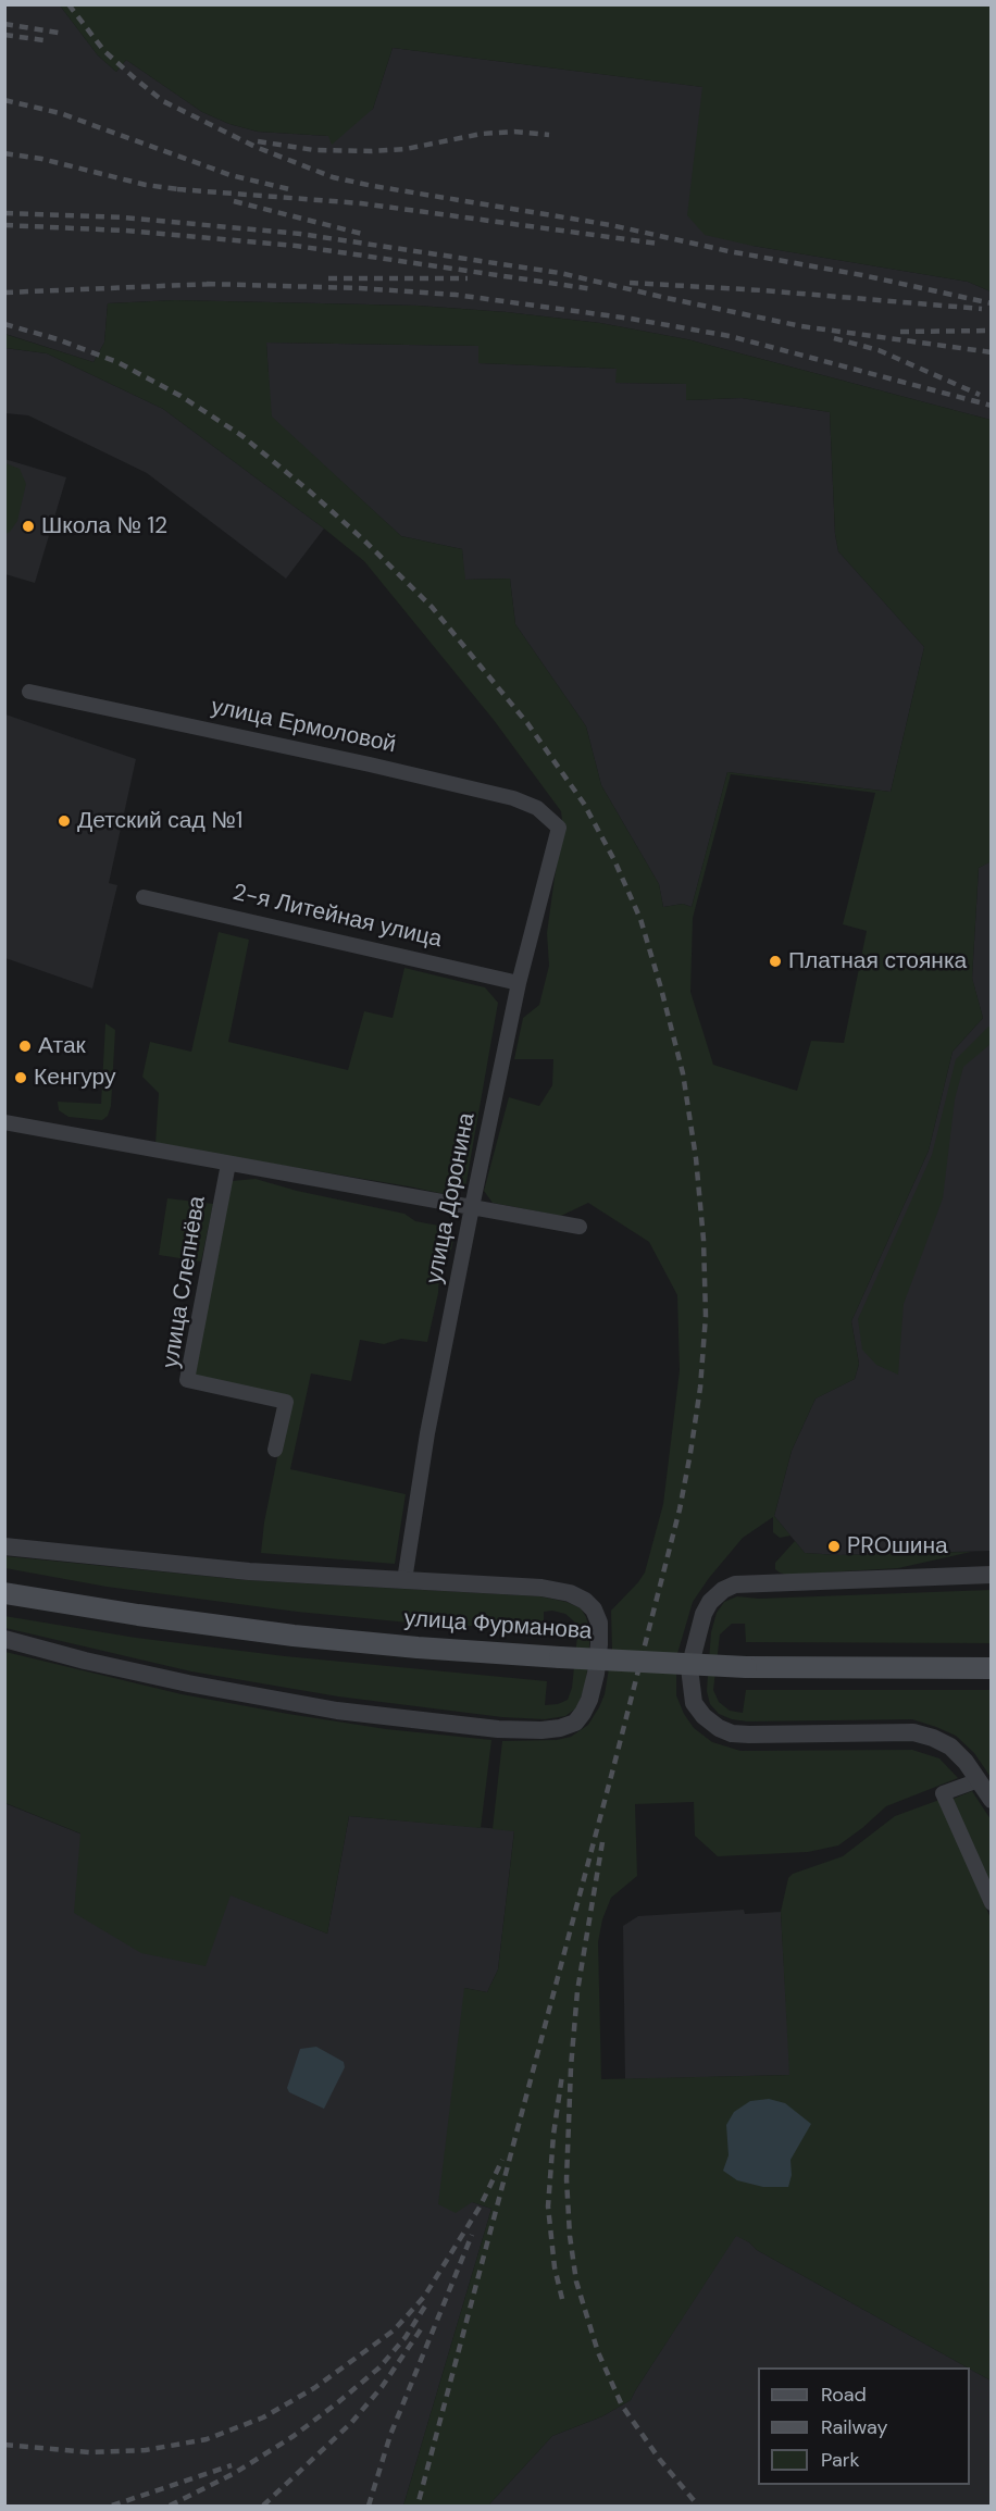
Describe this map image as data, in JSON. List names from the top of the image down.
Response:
{
  "streets": {
    "main road": ["улица Фурманова"],
    "street": [
      "улица Ермоловой",
      "2-я Литейная улица",
      "улица Доронина",
      "улица Слепнёва"
    ]
  },
  "crossings": [
    ["улица Ермоловой", "улица Доронина"],
    ["2-я Литейная улица", "улица Доронина"]
  ],
  "places": [
    "Школа № 12",
    "Детский сад №1",
    "Платная стоянка",
    "Атак",
    "Кенгуру",
    "PROшина"
  ],
  "legend": ["Road", "Railway", "Park"]
}
